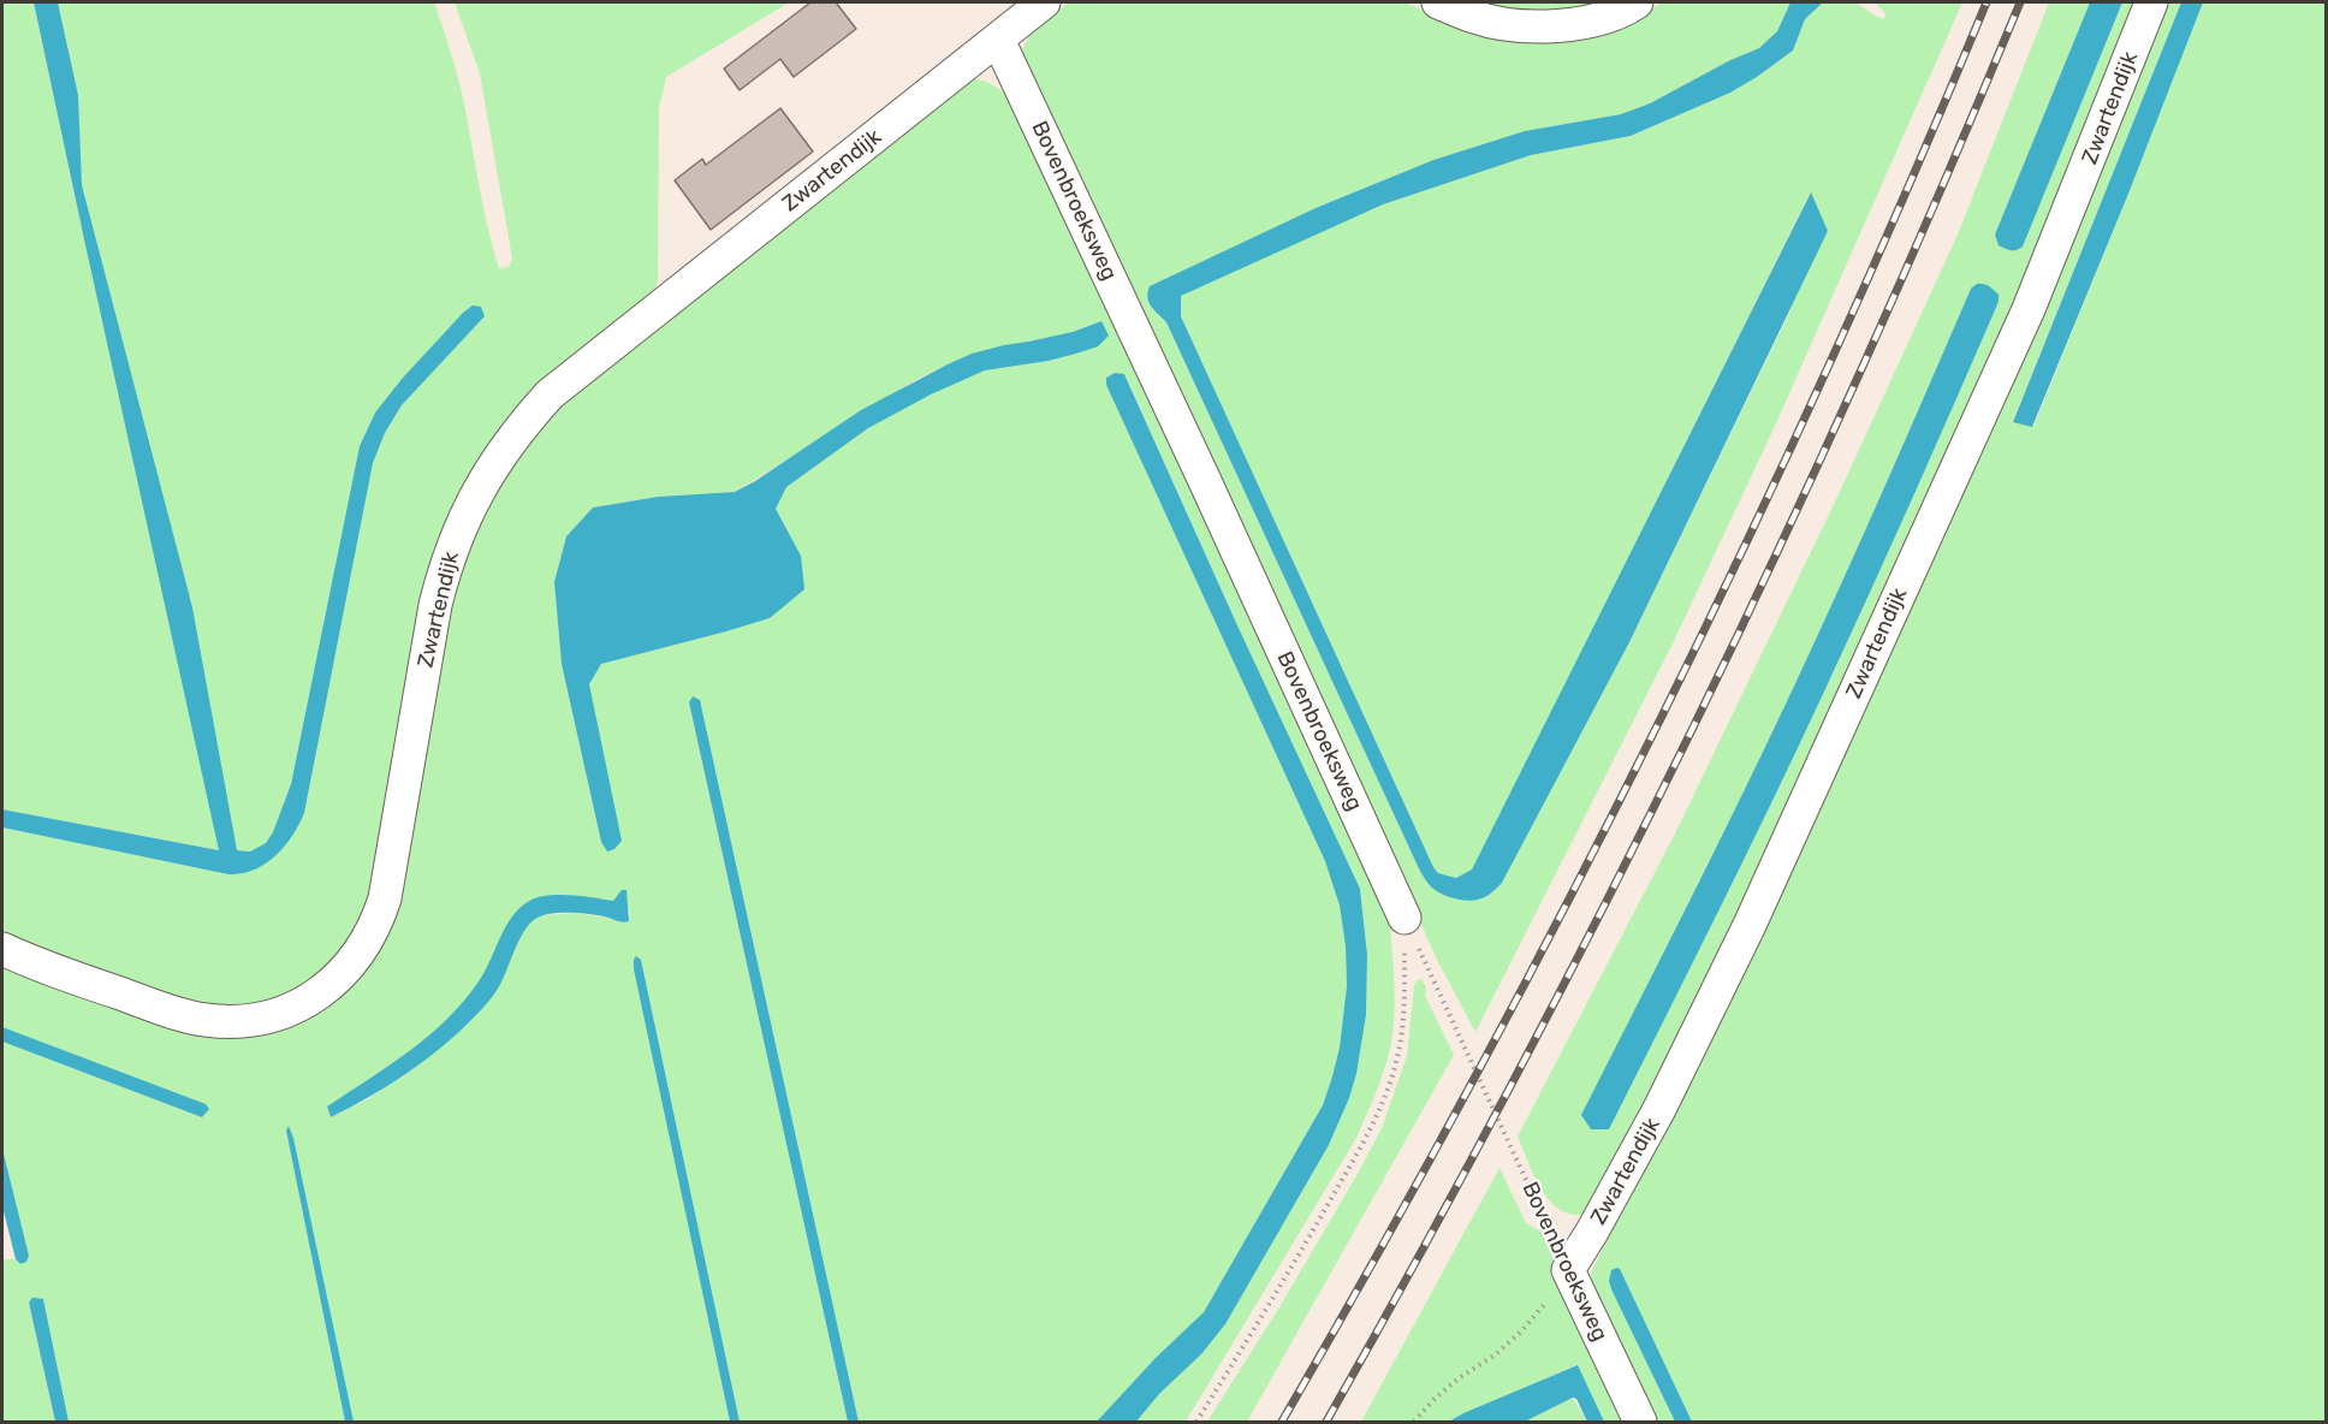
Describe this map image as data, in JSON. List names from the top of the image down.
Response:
{
  "streets": {
    "street": ["Zwartendijk", "Bovenbroeksweg"]
  },
  "crossings": [
    ["Zwartendijk", "Bovenbroeksweg"]
  ]
}
